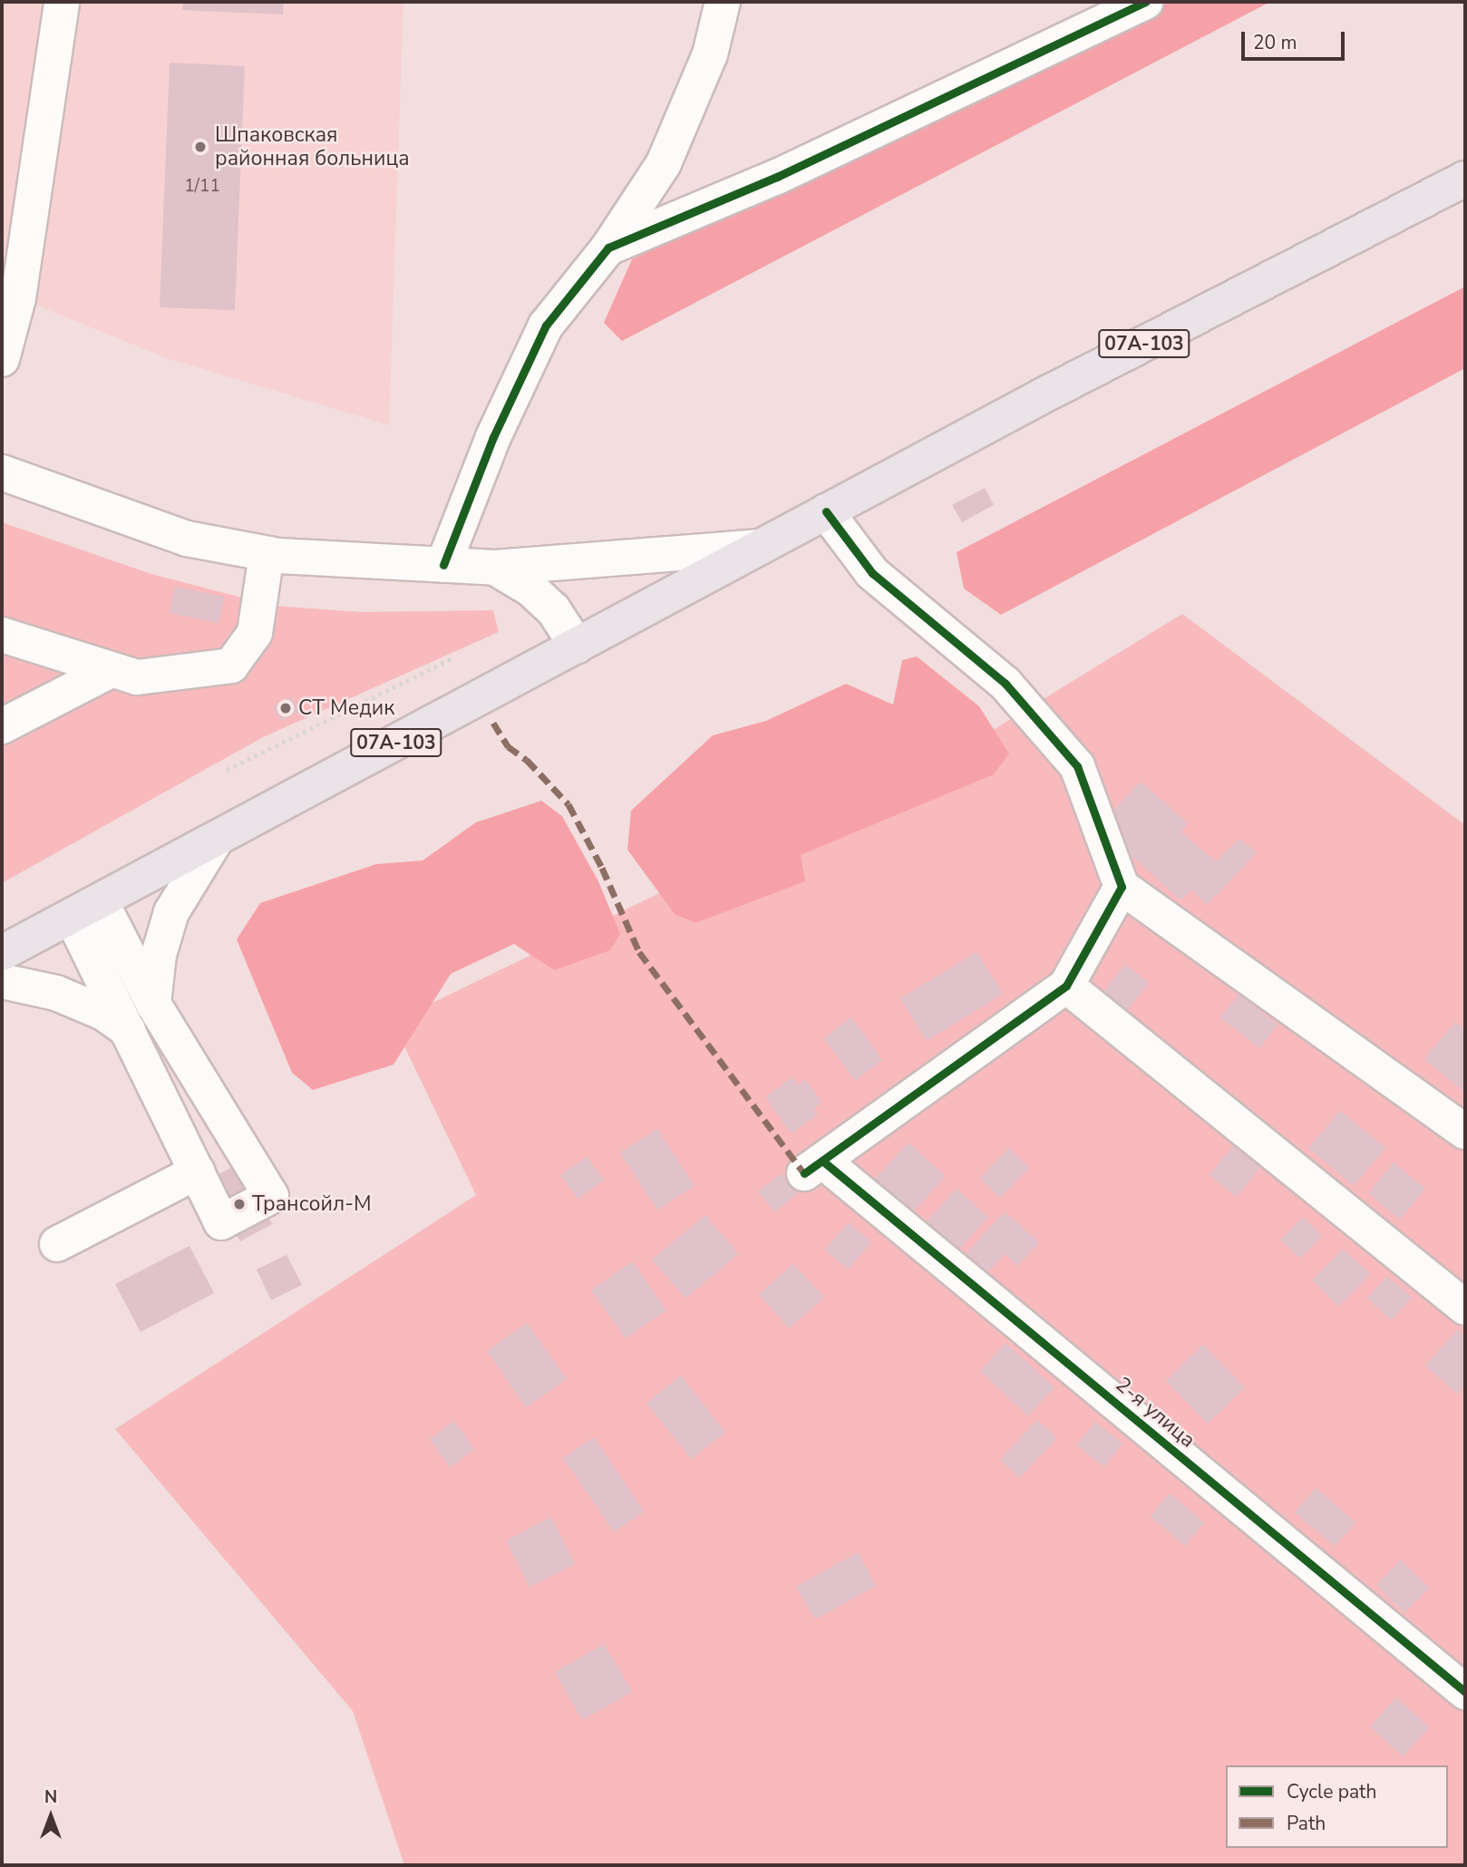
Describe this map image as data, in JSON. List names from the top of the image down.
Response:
{
  "streets": {
    "main road": ["07А-103"],
    "street": ["2-я улица"]
  },
  "places": ["Шпаковская районная больница", "СТ Медик", "Трансойл-М"],
  "house_numbers": ["1/11"],
  "legend": ["Cycle path", "Path"],
  "scale_bar": "20 m",
  "north": "top"
}
